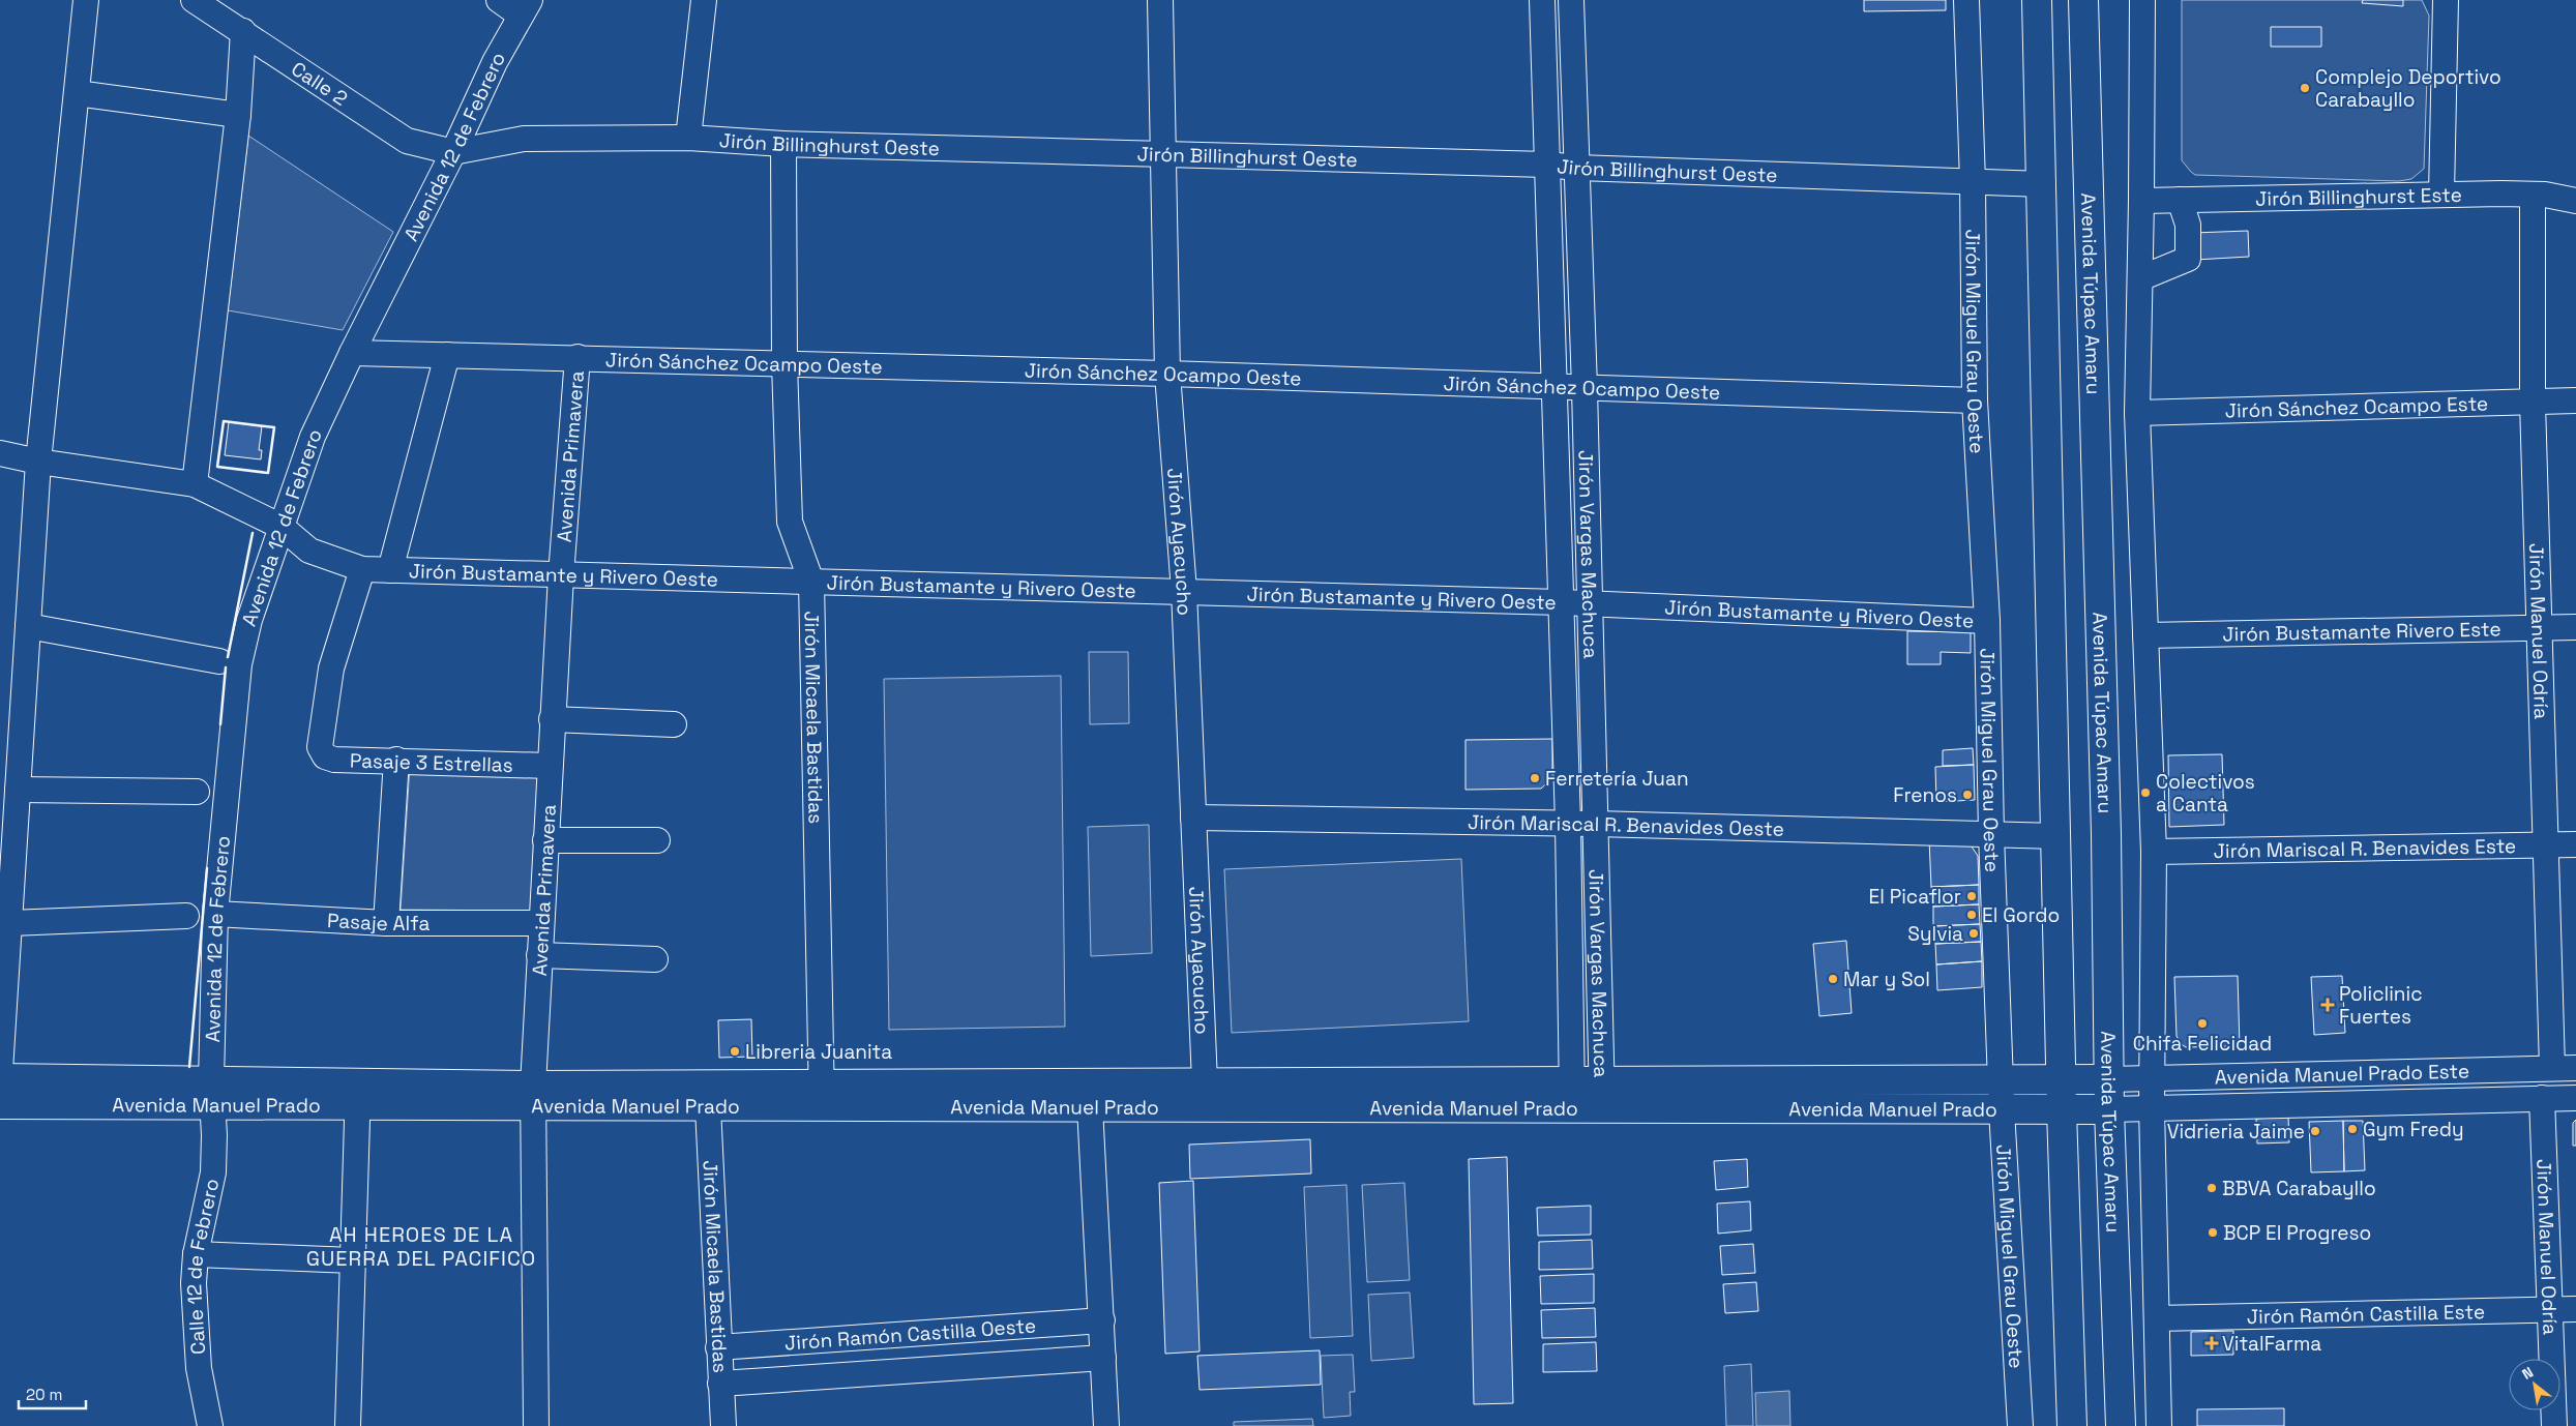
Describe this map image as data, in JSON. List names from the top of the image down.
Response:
{
  "streets": {
    "main road": ["Avenida Túpac Amaru", "Avenida Manuel Prado"],
    "street": [
      "Calle 2",
      "Jirón Billinghurst Oeste",
      "Avenida 12 de Febrero",
      "Jirón Billinghurst Este",
      "Jirón Miguel Grau Oeste",
      "Jirón Sánchez Ocampo Oeste",
      "Jirón Sánchez Ocampo Este",
      "Avenida Primavera",
      "Jirón Ayacucho",
      "Jirón Vargas Machuca",
      "Jirón Bustamante y Rivero Oeste",
      "Jirón Bustamante Rivero Este",
      "Jirón Manuel Odría",
      "Jirón Micaela Bastidas",
      "Pasaje 3 Estrellas",
      "Jirón Mariscal R. Benavides Oeste",
      "Jirón Mariscal R. Benavides Este",
      "Pasaje Alfa",
      "Avenida Manuel Prado Este",
      "Calle 12 de Febrero",
      "Jirón Ramón Castilla Este",
      "Jirón Ramón Castilla Oeste"
    ]
  },
  "crossings": [
    ["Calle 2", "Jirón Billinghurst Oeste"],
    ["Calle 2", "Avenida 12 de Febrero"],
    ["Jirón Billinghurst Oeste", "Avenida 12 de Febrero"],
    ["Jirón Billinghurst Oeste", "Jirón Miguel Grau Oeste"],
    ["Jirón Billinghurst Oeste", "Jirón Ayacucho"],
    ["Jirón Billinghurst Oeste", "Jirón Vargas Machuca"],
    ["Jirón Billinghurst Oeste", "Jirón Micaela Bastidas"],
    ["Avenida 12 de Febrero", "Jirón Sánchez Ocampo Oeste"],
    ["Avenida 12 de Febrero", "Jirón Bustamante y Rivero Oeste"],
    ["Avenida 12 de Febrero", "Pasaje Alfa"],
    ["Avenida 12 de Febrero", "Avenida Manuel Prado"],
    ["Avenida 12 de Febrero", "Calle 12 de Febrero"],
    ["Jirón Billinghurst Este", "Avenida Túpac Amaru"],
    ["Jirón Billinghurst Este", "Jirón Manuel Odría"],
    ["Avenida Túpac Amaru", "Jirón Sánchez Ocampo Este"],
    ["Avenida Túpac Amaru", "Jirón Bustamante Rivero Este"],
    ["Avenida Túpac Amaru", "Jirón Mariscal R. Benavides Este"],
    ["Avenida Túpac Amaru", "Avenida Manuel Prado Este"],
    ["Avenida Túpac Amaru", "Avenida Manuel Prado"],
    ["Avenida Túpac Amaru", "Jirón Ramón Castilla Este"],
    ["Jirón Miguel Grau Oeste", "Jirón Sánchez Ocampo Oeste"],
    ["Jirón Miguel Grau Oeste", "Jirón Bustamante y Rivero Oeste"],
    ["Jirón Miguel Grau Oeste", "Jirón Mariscal R. Benavides Oeste"],
    ["Jirón Miguel Grau Oeste", "Avenida Manuel Prado"],
    ["Jirón Sánchez Ocampo Oeste", "Avenida Primavera"],
    ["Jirón Sánchez Ocampo Oeste", "Jirón Ayacucho"],
    ["Jirón Sánchez Ocampo Oeste", "Jirón Vargas Machuca"],
    ["Jirón Sánchez Ocampo Oeste", "Jirón Micaela Bastidas"],
    ["Jirón Sánchez Ocampo Este", "Jirón Manuel Odría"],
    ["Avenida Primavera", "Jirón Bustamante y Rivero Oeste"],
    ["Avenida Primavera", "Pasaje 3 Estrellas"],
    ["Avenida Primavera", "Pasaje Alfa"],
    ["Avenida Primavera", "Avenida Manuel Prado"],
    ["Jirón Ayacucho", "Jirón Bustamante y Rivero Oeste"],
    ["Jirón Ayacucho", "Jirón Mariscal R. Benavides Oeste"],
    ["Jirón Ayacucho", "Avenida Manuel Prado"],
    ["Jirón Vargas Machuca", "Jirón Bustamante y Rivero Oeste"],
    ["Jirón Vargas Machuca", "Jirón Mariscal R. Benavides Oeste"],
    ["Jirón Vargas Machuca", "Avenida Manuel Prado"],
    ["Jirón Bustamante y Rivero Oeste", "Jirón Micaela Bastidas"],
    ["Jirón Bustamante y Rivero Oeste", "Pasaje 3 Estrellas"],
    ["Jirón Bustamante Rivero Este", "Jirón Manuel Odría"],
    ["Jirón Manuel Odría", "Jirón Mariscal R. Benavides Este"],
    ["Jirón Manuel Odría", "Avenida Manuel Prado Este"],
    ["Jirón Manuel Odría", "Jirón Ramón Castilla Este"],
    ["Jirón Micaela Bastidas", "Avenida Manuel Prado"],
    ["Jirón Micaela Bastidas", "Jirón Ramón Castilla Oeste"],
    ["Avenida Manuel Prado Este", "Avenida Manuel Prado"],
    ["Avenida Manuel Prado", "Calle 12 de Febrero"]
  ],
  "districts": ["AH HEROES DE LA GUERRA DEL PACIFICO"],
  "places": {
    "other": [
      "Complejo Deportivo Carabayllo",
      "Ferretería Juan",
      "Colectivos a Canta",
      "Frenos",
      "El Picaflor",
      "El Gordo",
      "Sylvia",
      "Mar y Sol",
      "Chifa Felicidad",
      "Libreria Juanita",
      "Gym Fredy",
      "Vidrieria Jaime",
      "BBVA Carabayllo",
      "BCP El Progreso"
    ],
    "health": ["Policlinic Fuertes", "VitalFarma"]
  },
  "scale_bar": "20 m",
  "north": "top left"
}
